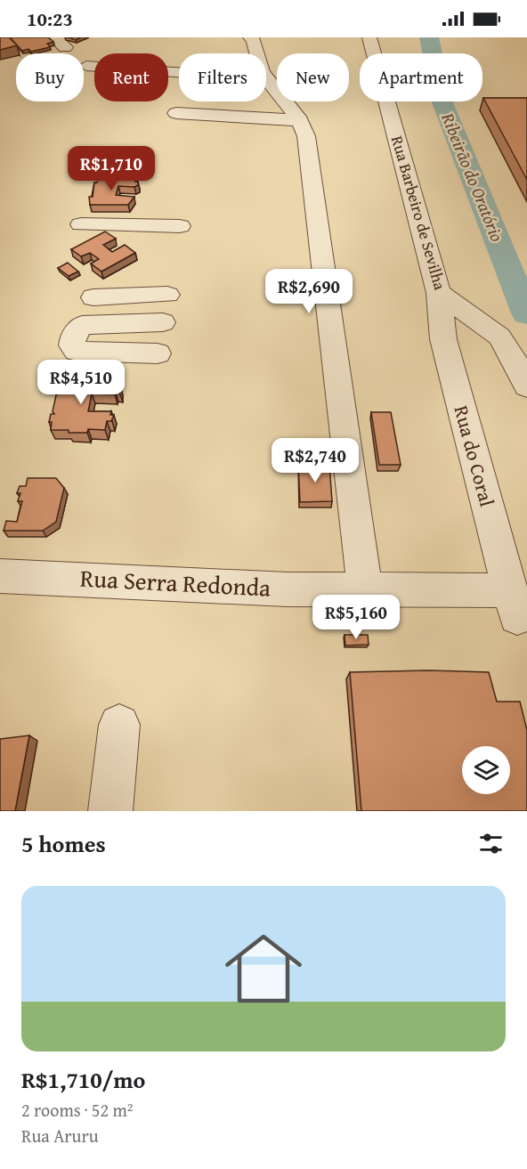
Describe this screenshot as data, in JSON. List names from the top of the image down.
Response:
{
  "streets": {
    "street": ["Rua Barbeiro de Sevilha", "Rua do Coral", "Rua Serra Redonda"]
  },
  "crossings": [
    ["Rua Barbeiro de Sevilha", "Rua do Coral"],
    ["Rua do Coral", "Rua Serra Redonda"]
  ],
  "water": ["Ribeirão do Oratório"],
  "page": {
    "status": "10:23",
    "chip": [
      "Buy",
      "Rent",
      "Filters",
      "New",
      "Apartment"
    ],
    "price": [
      "R$1,710",
      "R$2,690",
      "R$4,510",
      "R$2,740",
      "R$5,160"
    ],
    "heading": "5 homes",
    "list": [
      {
        "name": "R$1,710/mo",
        "note": "2 rooms · 52 m² · Rua Aruru"
      }
    ]
  }
}
